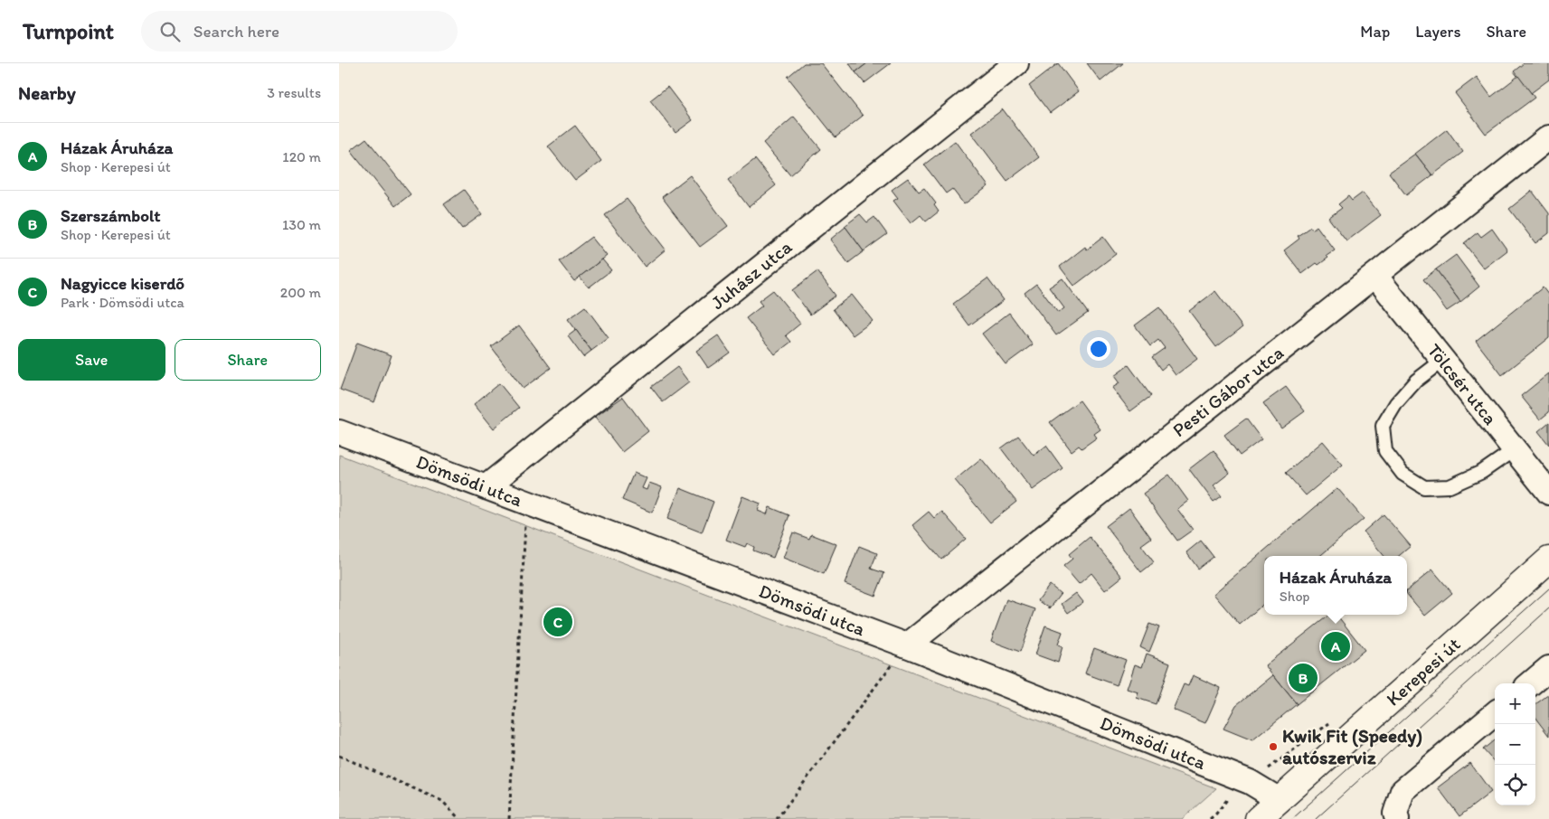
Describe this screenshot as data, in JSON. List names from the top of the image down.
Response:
{
  "streets": {
    "main road": ["Kerepesi út"],
    "street": [
      "Juhász utca",
      "Tölcsér utca",
      "Pesti Gábor utca",
      "Dömsödi utca"
    ]
  },
  "crossings": [
    ["Juhász utca", "Dömsödi utca"],
    ["Tölcsér utca", "Pesti Gábor utca"],
    ["Pesti Gábor utca", "Dömsödi utca"],
    ["Dömsödi utca", "Kerepesi út"]
  ],
  "places": ["Kwik Fit (Speedy) autószerviz"],
  "page": {
    "header": "Turnpoint",
    "search": "Search here",
    "nav": ["Map", "Layers", "Share"],
    "heading": ["Nearby", "3 results"],
    "list": [
      {
        "mark": "A",
        "name": "Házak Áruháza",
        "note": "Shop · Kerepesi út",
        "value": "120 m"
      },
      {
        "mark": "B",
        "name": "Szerszámbolt",
        "note": "Shop · Kerepesi út",
        "value": "130 m"
      },
      {
        "mark": "C",
        "name": "Nagyicce kiserdő",
        "note": "Park · Dömsödi utca",
        "value": "200 m"
      }
    ],
    "buttons": ["Save", "Share"],
    "popup": ["Házak Áruháza", "Shop"],
    "pins": ["C", "A", "B"],
    "map_buttons": ["+", "−"]
  }
}
